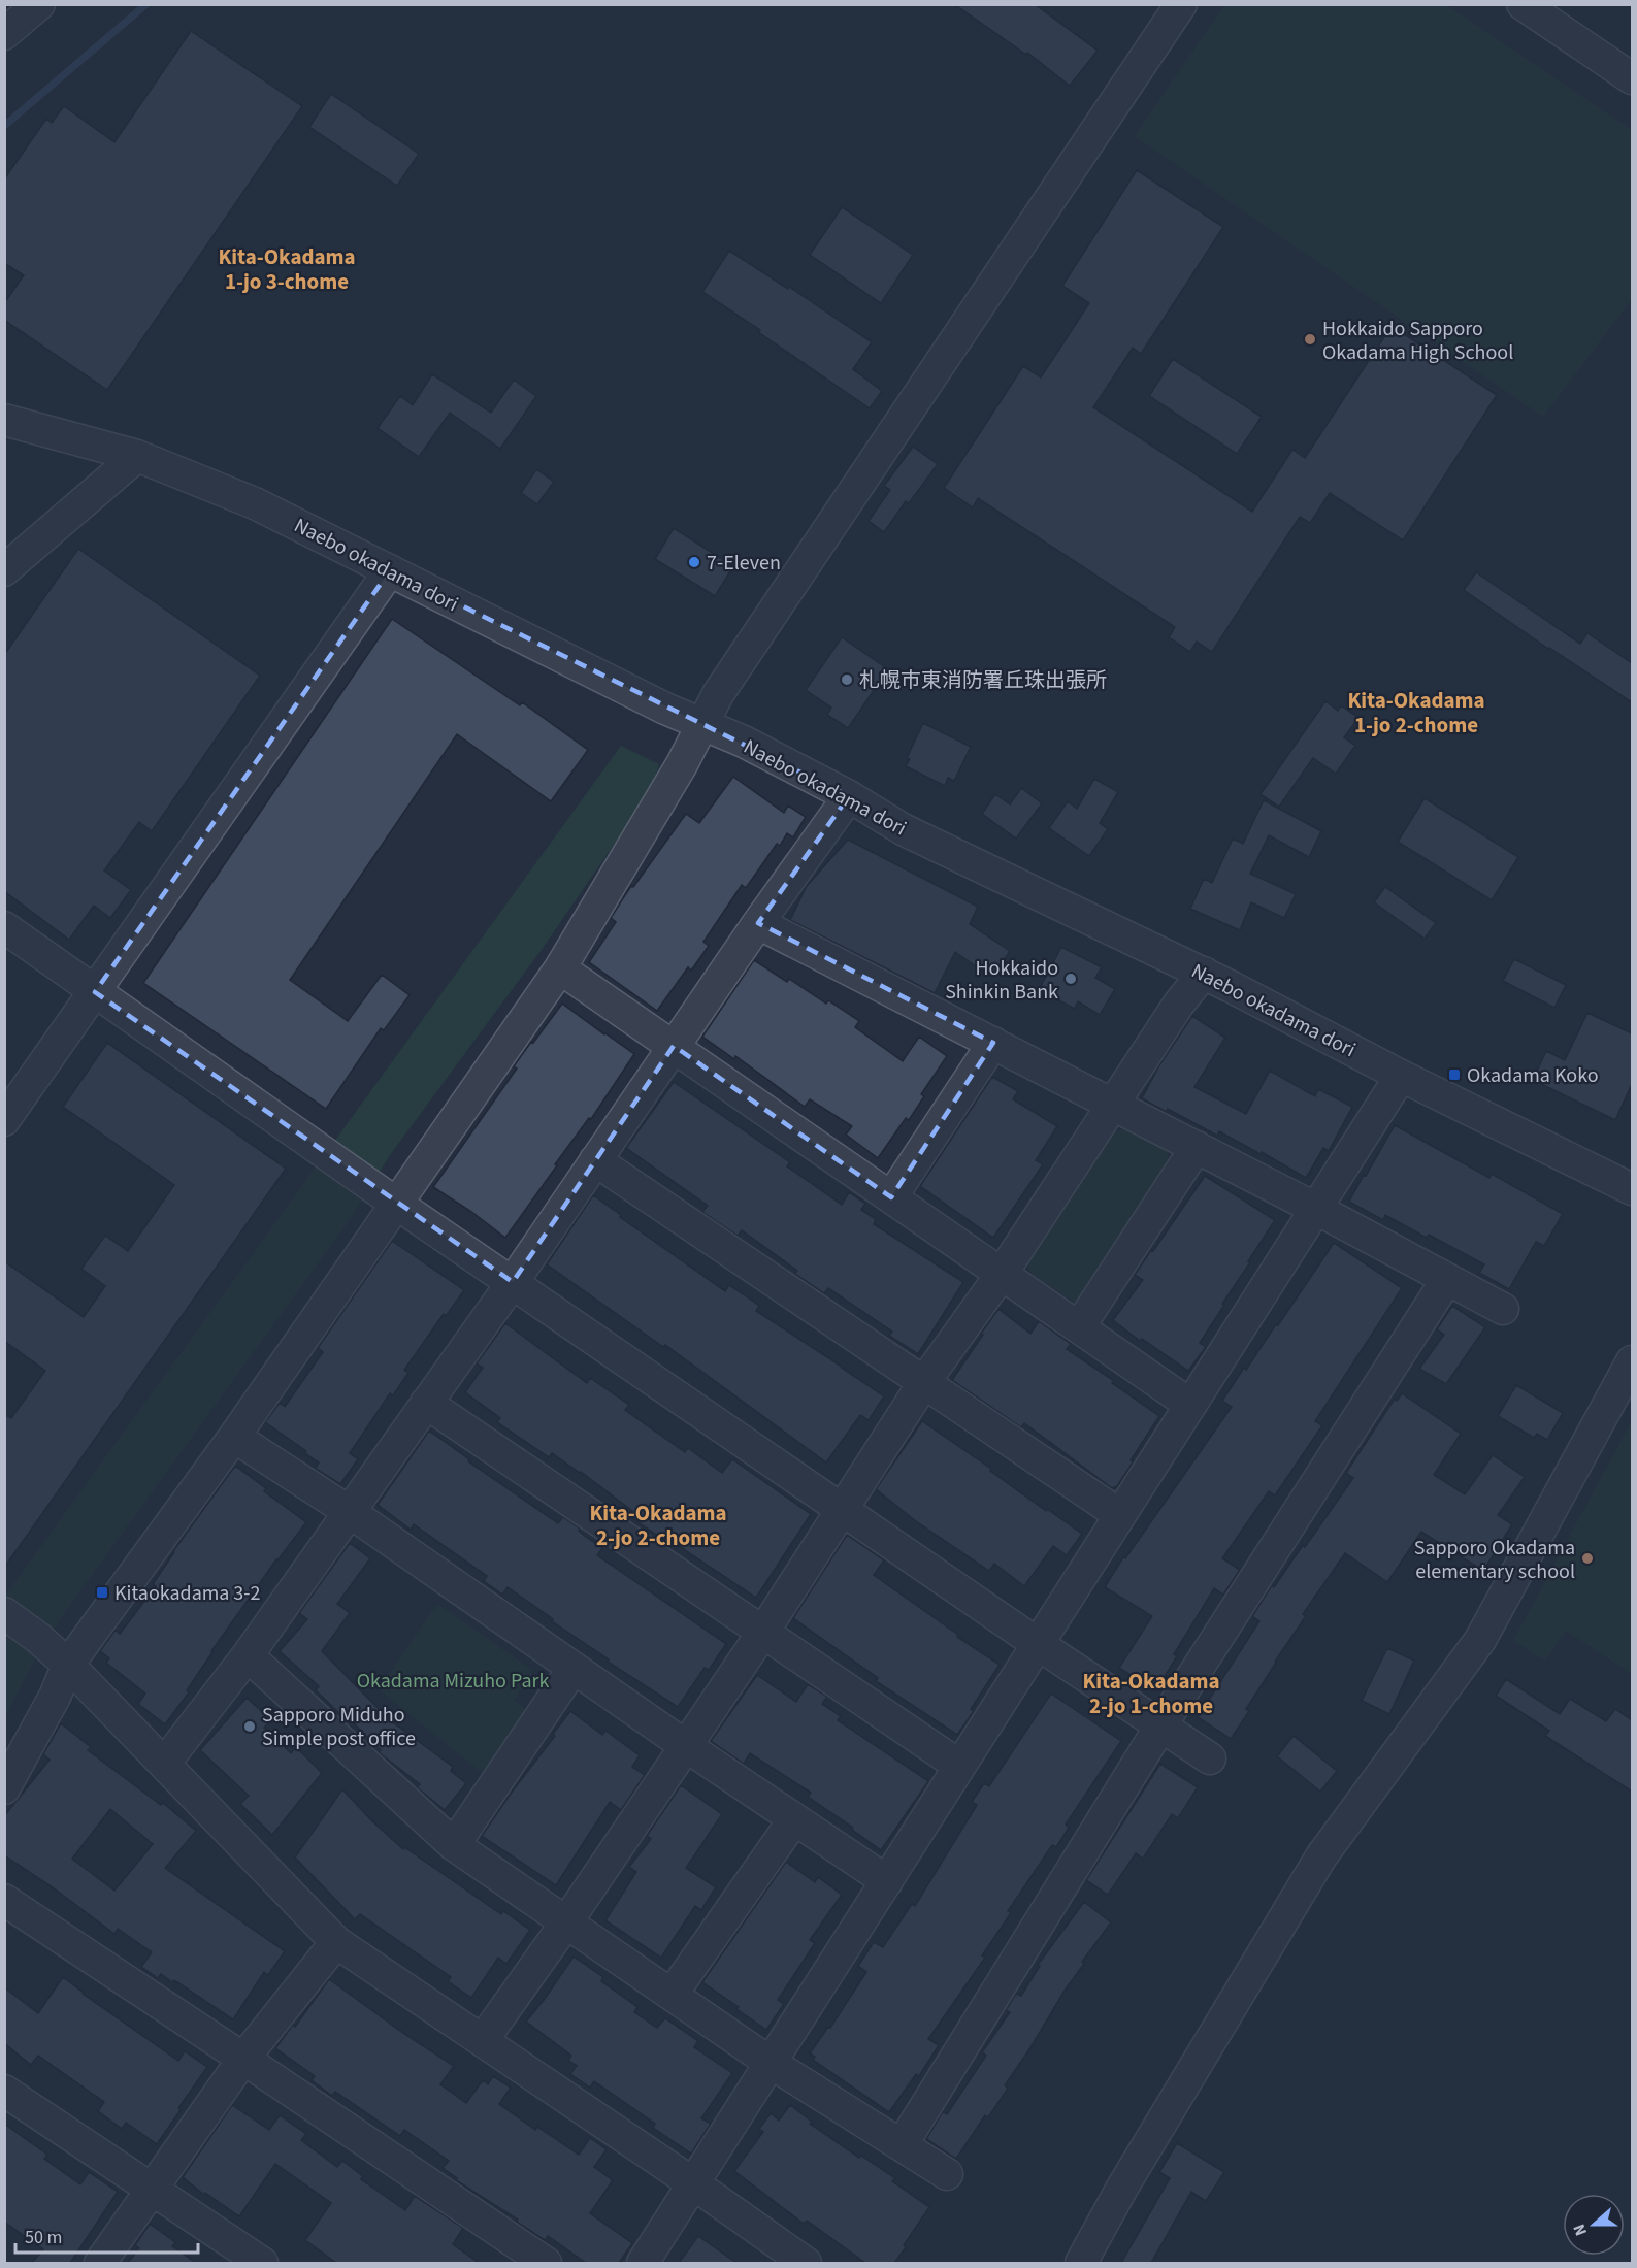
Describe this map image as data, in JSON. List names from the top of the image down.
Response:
{
  "streets": {
    "street": ["Naebo okadama dori"]
  },
  "districts": [
    "Kita-Okadama 1-jo 3-chome",
    "Kita-Okadama 1-jo 2-chome",
    "Kita-Okadama 2-jo 2-chome",
    "Kita-Okadama 2-jo 1-chome"
  ],
  "parks": ["Okadama Mizuho Park"],
  "places": {
    "other": [
      "Hokkaido Sapporo Okadama High School",
      "7-Eleven",
      "札幌市東消防署丘珠出張所",
      "Hokkaido Shinkin Bank",
      "Sapporo Okadama elementary school",
      "Sapporo Miduho Simple post office"
    ],
    "transit": ["Okadama Koko", "Kitaokadama 3-2"]
  },
  "scale_bar": "50 m",
  "north": "left"
}
